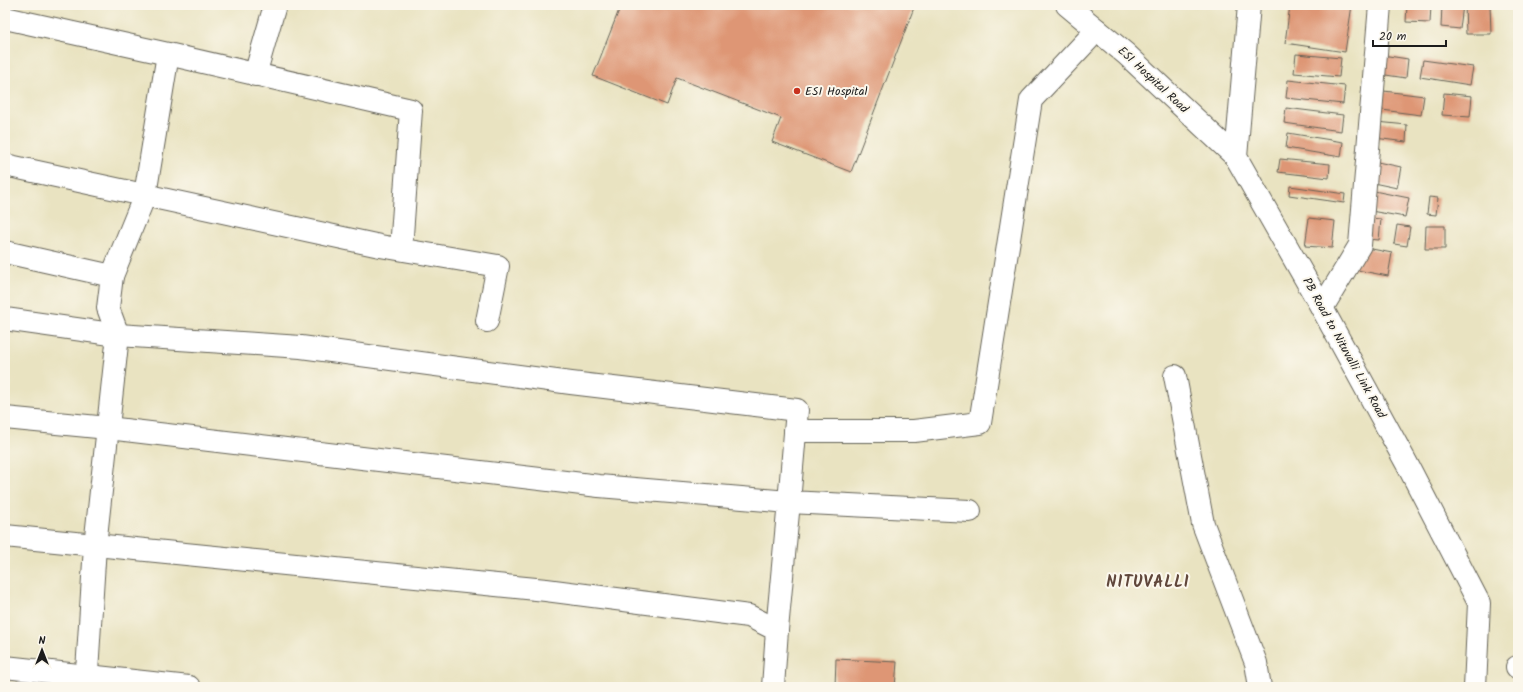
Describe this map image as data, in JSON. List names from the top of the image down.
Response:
{
  "streets": {
    "street": ["ESI Hospital Road", "PB Road to Nituvalli Link Road"]
  },
  "crossings": [
    ["ESI Hospital Road", "PB Road to Nituvalli Link Road"]
  ],
  "districts": ["NITUVALLI"],
  "places": ["ESI Hospital"],
  "scale_bar": "20 m",
  "north": "top"
}
